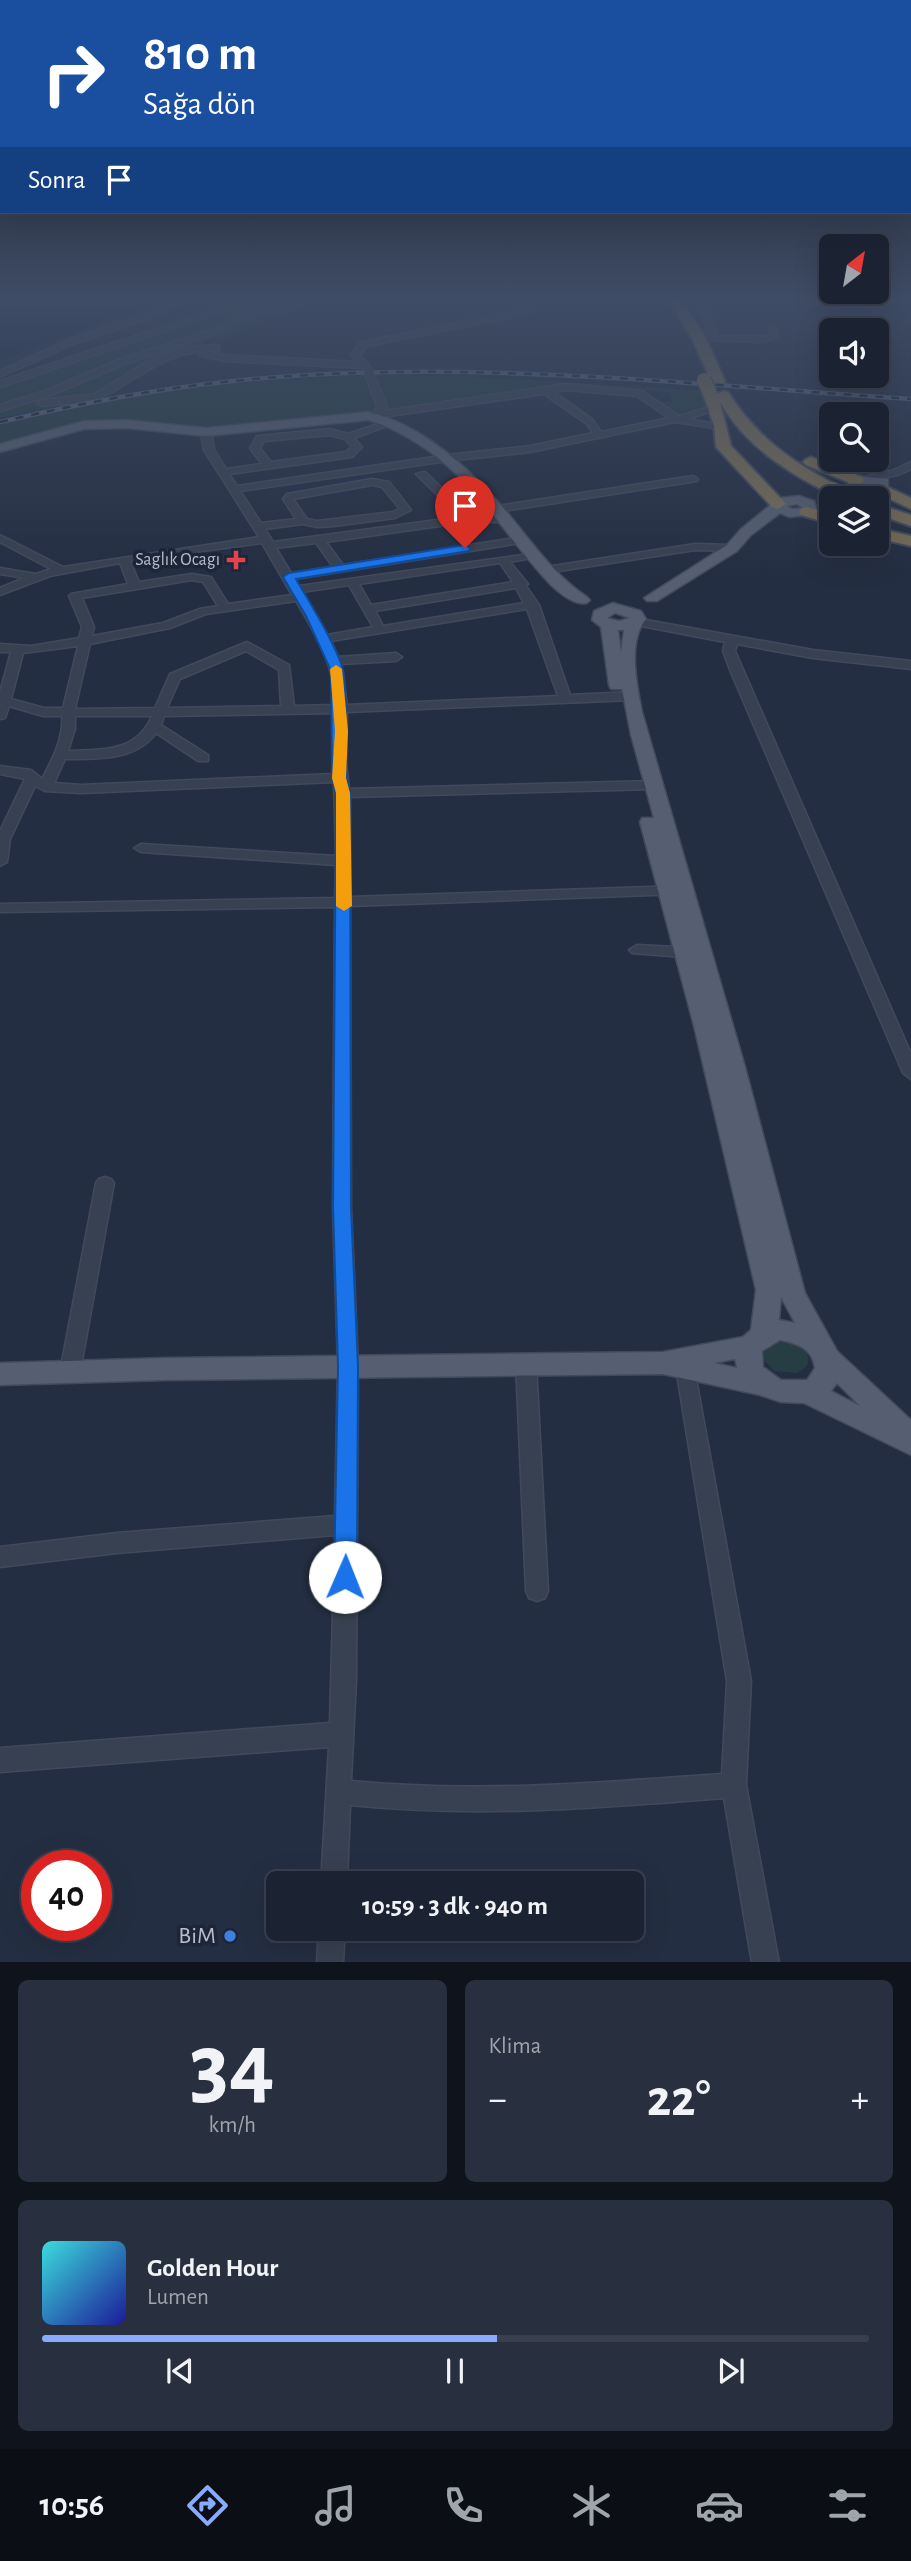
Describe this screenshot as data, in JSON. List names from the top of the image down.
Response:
{
  "places": {
    "health": ["Saglık Ocagı"],
    "other": ["BiM"]
  },
  "north": "top right",
  "page": {
    "turn": ["810 m", "Sağa dön"],
    "then": "Sonra",
    "limit": "40",
    "trip": "10:59 · 3 dk · 940 m",
    "tile": [
      ["34", "km/h"],
      "Klima"
    ],
    "heat": ["−", "22°", "+"],
    "song": ["Golden Hour", "Lumen"],
    "tabs": "10:56"
  }
}
